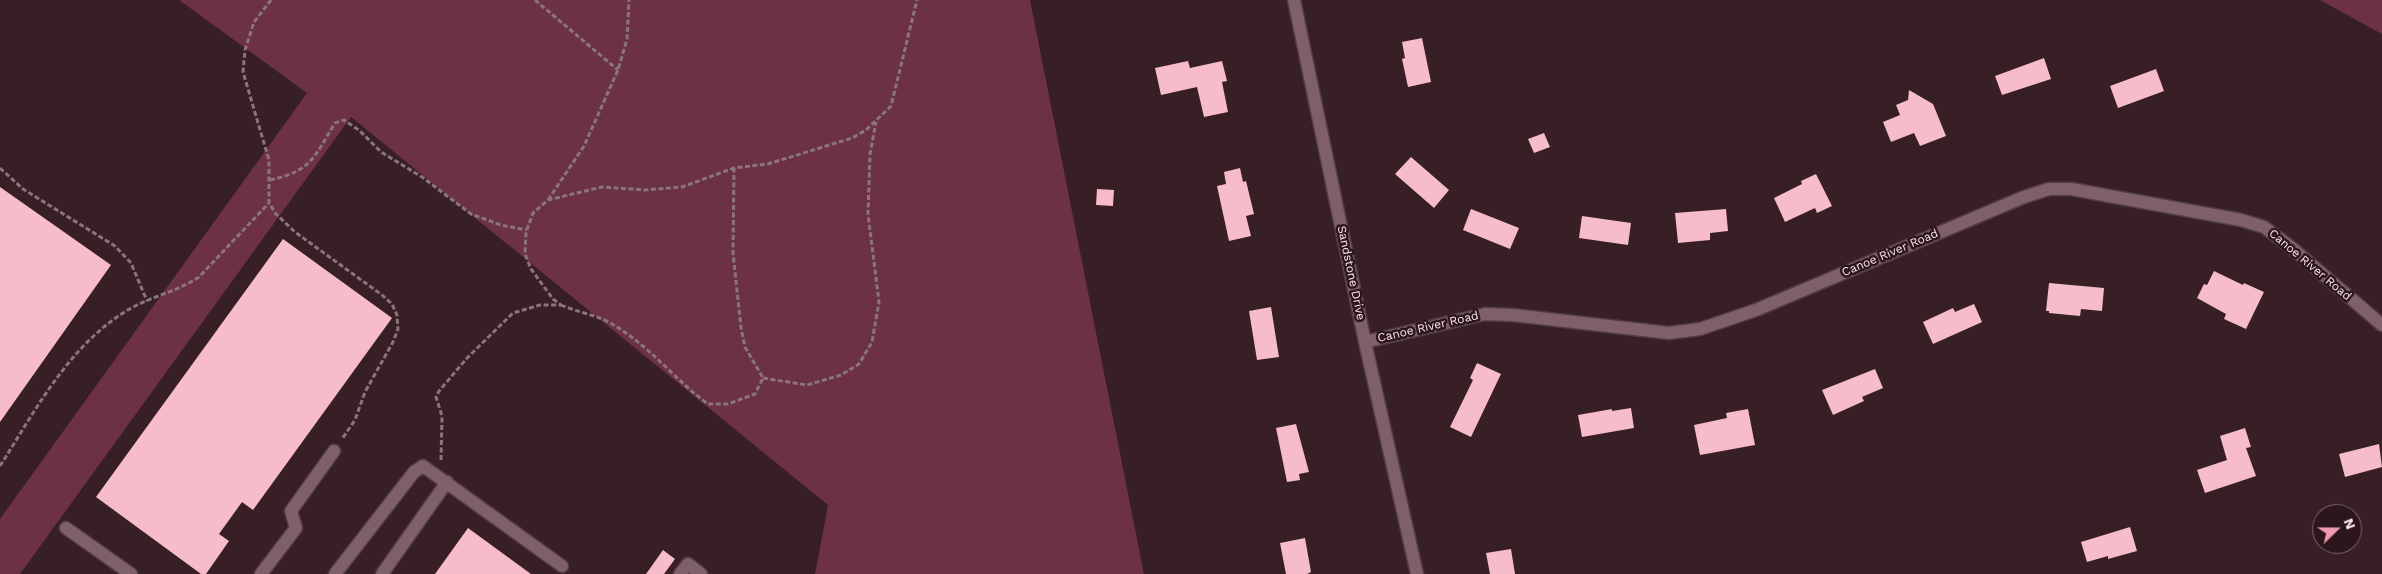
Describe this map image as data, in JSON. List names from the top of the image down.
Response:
{
  "streets": {
    "street": ["Canoe River Road", "Sandstone Drive"]
  },
  "crossings": [
    ["Canoe River Road", "Sandstone Drive"]
  ],
  "north": "right"
}
